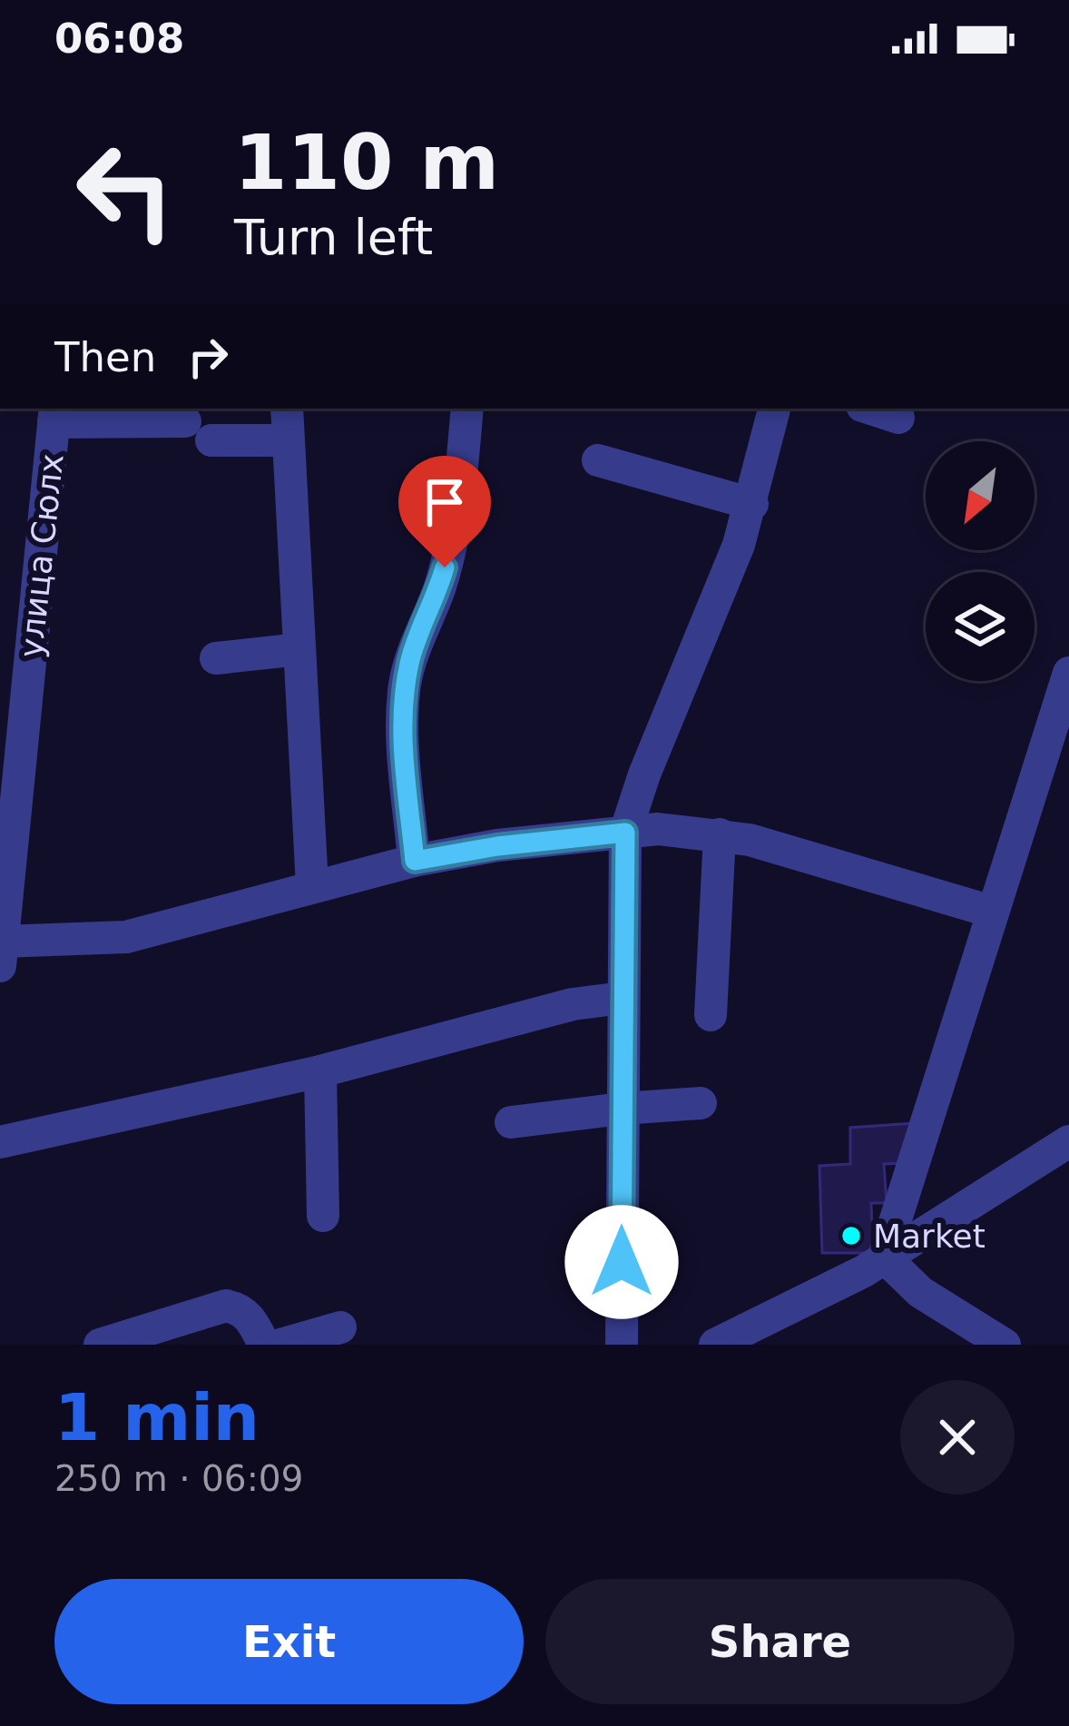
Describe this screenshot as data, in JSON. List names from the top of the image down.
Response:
{
  "streets": {
    "street": ["улица Сюлх"]
  },
  "places": ["Market"],
  "north": "bottom left",
  "page": {
    "status": "06:08",
    "turn": ["110 m", "Turn left"],
    "then": "Then",
    "heading": ["1 min", "250 m · 06:09"],
    "buttons": ["Exit", "Share"]
  }
}
